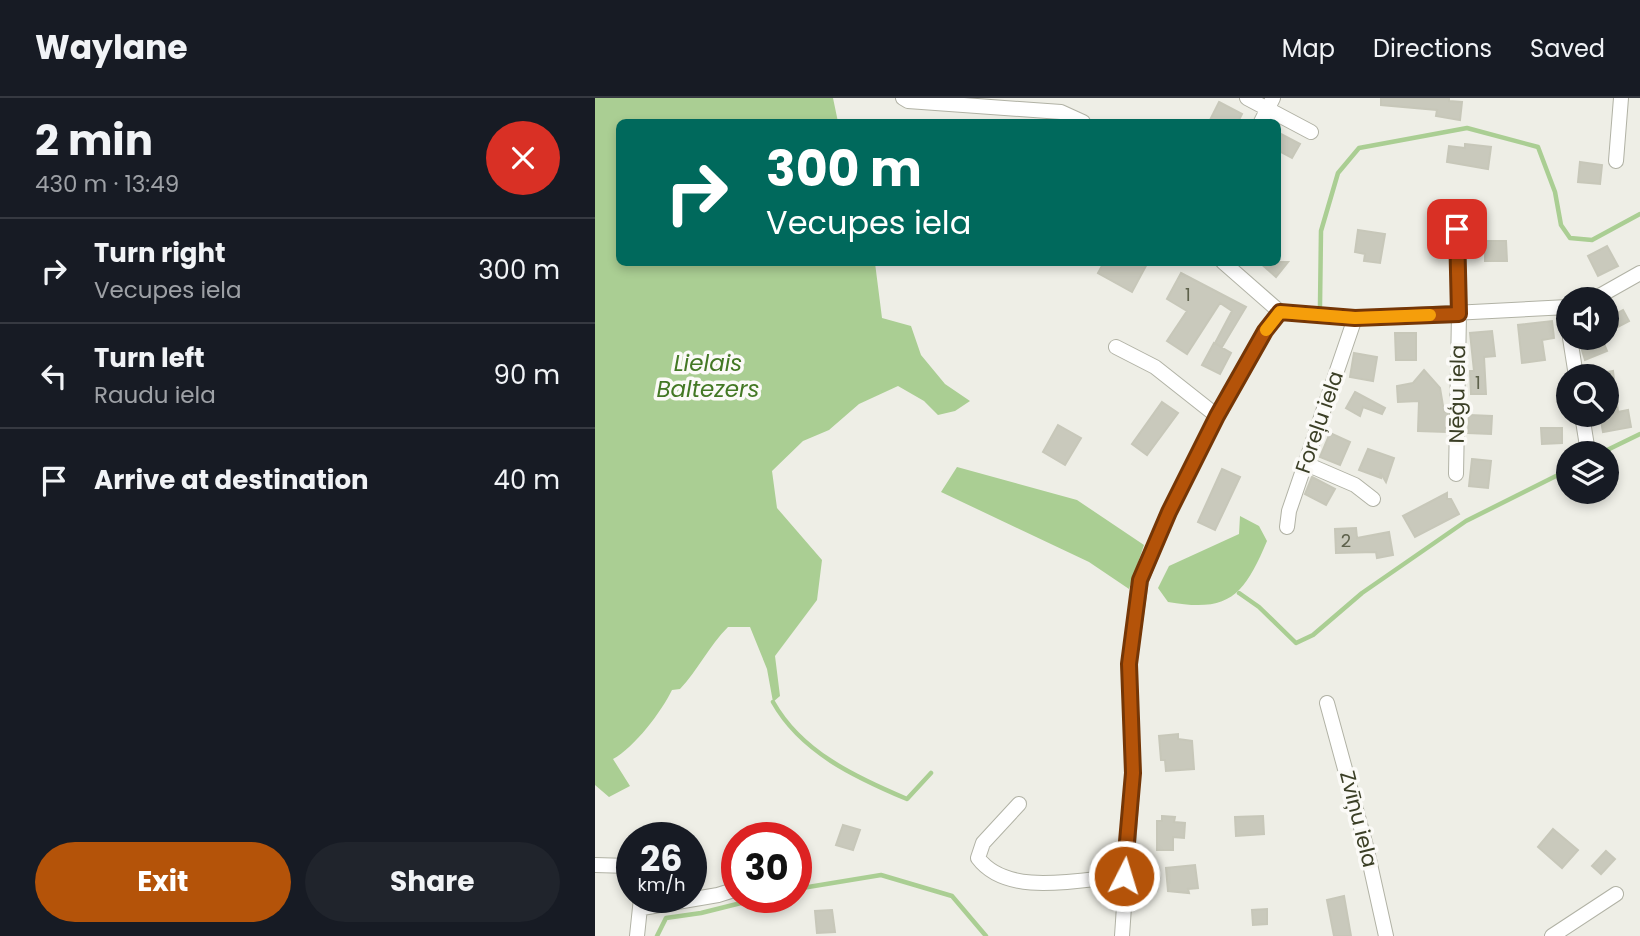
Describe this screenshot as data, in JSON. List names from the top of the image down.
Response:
{
  "streets": {
    "street": ["Nēģu iela", "Foreļu iela", "Zvīņu iela"]
  },
  "water": ["Lielais Baltezers"],
  "house_numbers": ["1", "1", "2"],
  "page": {
    "header": "Waylane",
    "nav": ["Map", "Directions", "Saved"],
    "heading": ["2 min", "430 m · 13:49"],
    "turn": ["300 m", "Vecupes iela"],
    "list": [
      {
        "name": "Turn right",
        "note": "Vecupes iela",
        "value": "300 m"
      },
      {
        "name": "Turn left",
        "note": "Raudu iela",
        "value": "90 m"
      },
      {
        "name": "Arrive at destination",
        "value": "40 m"
      }
    ],
    "speed": "26 km/h",
    "limit": "30",
    "buttons": ["Exit", "Share"]
  }
}
